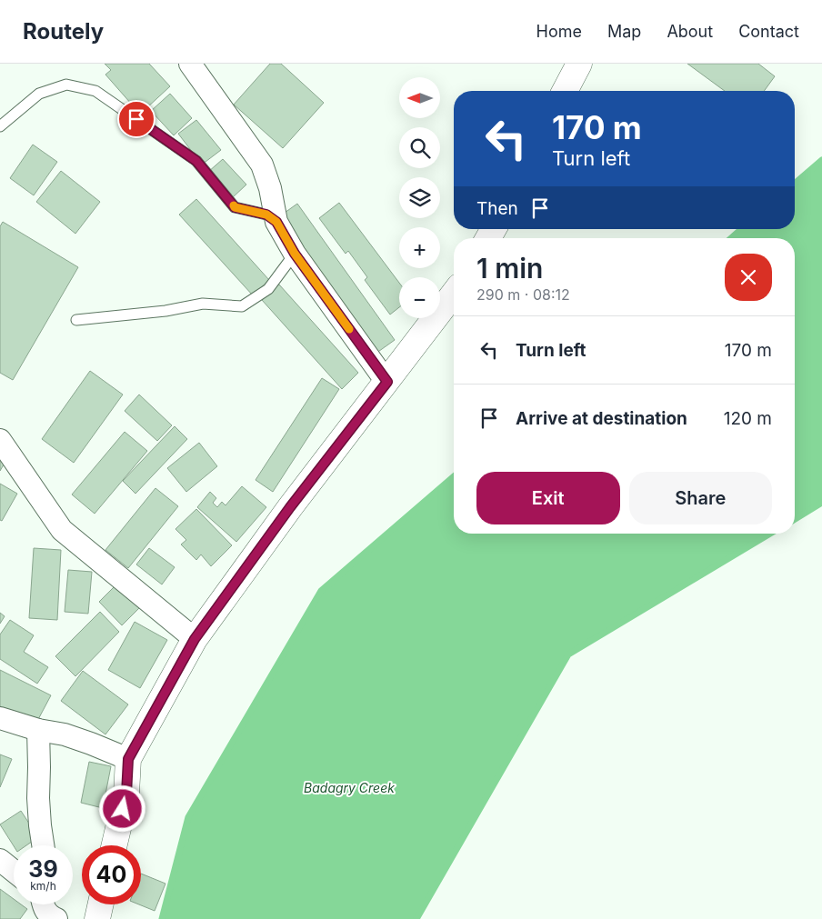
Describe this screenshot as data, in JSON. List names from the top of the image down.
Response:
{
  "water": ["Badagry Creek"],
  "north": "left",
  "page": {
    "header": "Routely",
    "nav": [
      "Home",
      "Map",
      "About",
      "Contact"
    ],
    "map_buttons": ["+", "−"],
    "turn": ["170 m", "Turn left"],
    "then": "Then",
    "heading": ["1 min", "290 m · 08:12"],
    "list": [
      {
        "name": "Turn left",
        "value": "170 m"
      },
      {
        "name": "Arrive at destination",
        "value": "120 m"
      }
    ],
    "buttons": ["Exit", "Share"],
    "speed": "39 km/h",
    "limit": "40"
  }
}
